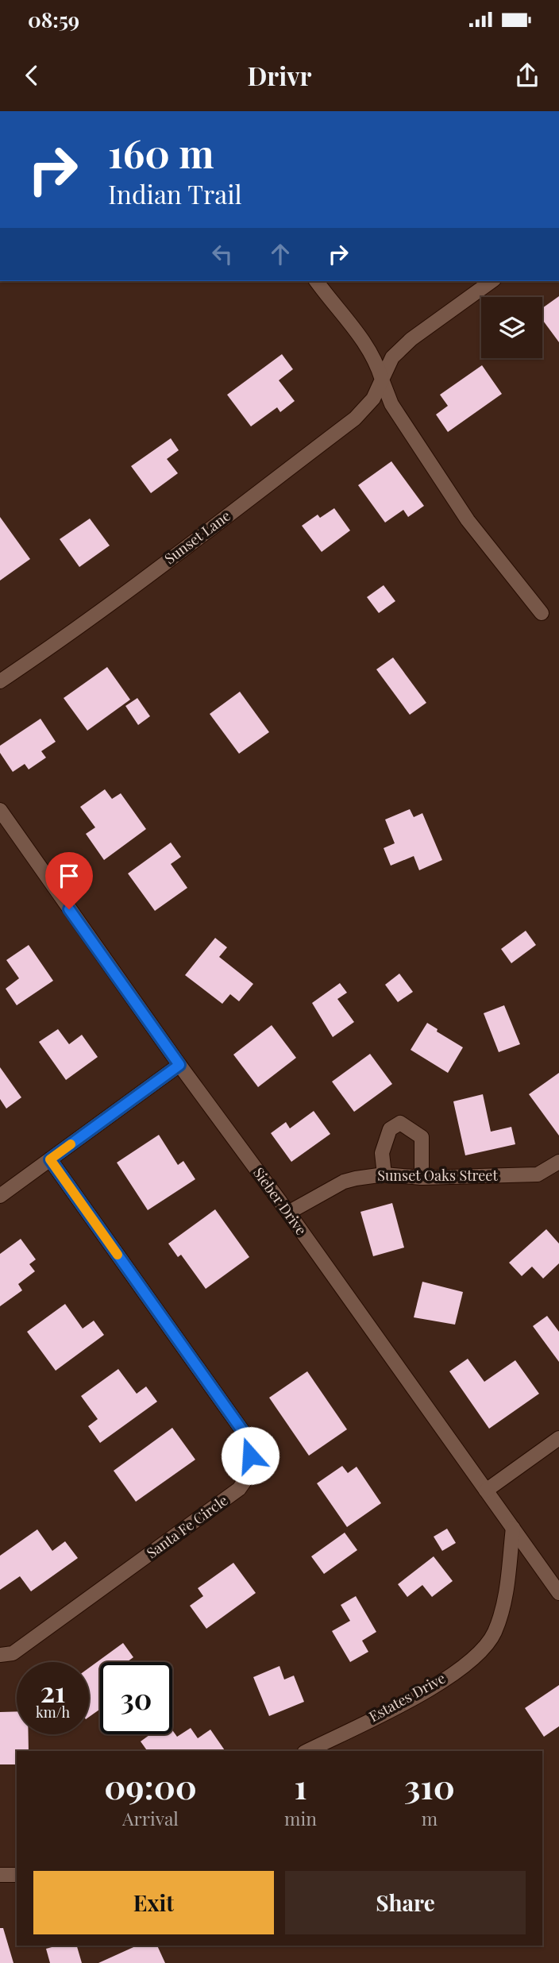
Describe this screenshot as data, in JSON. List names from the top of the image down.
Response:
{
  "streets": {
    "street": [
      "Sunset Lane",
      "Sunset Oaks Street",
      "Sieber Drive",
      "Santa Fe Circle",
      "Estates Drive"
    ]
  },
  "crossings": [
    ["Sunset Oaks Street", "Sieber Drive"],
    ["Sieber Drive", "Estates Drive"]
  ],
  "page": {
    "status": "08:59",
    "header": "Drivr",
    "turn": ["160 m", "Indian Trail"],
    "speed": "21 km/h",
    "limit": "30",
    "eta": [
      "09:00",
      "Arrival",
      "1",
      "min",
      "310",
      "m"
    ],
    "buttons": ["Exit", "Share"]
  }
}
